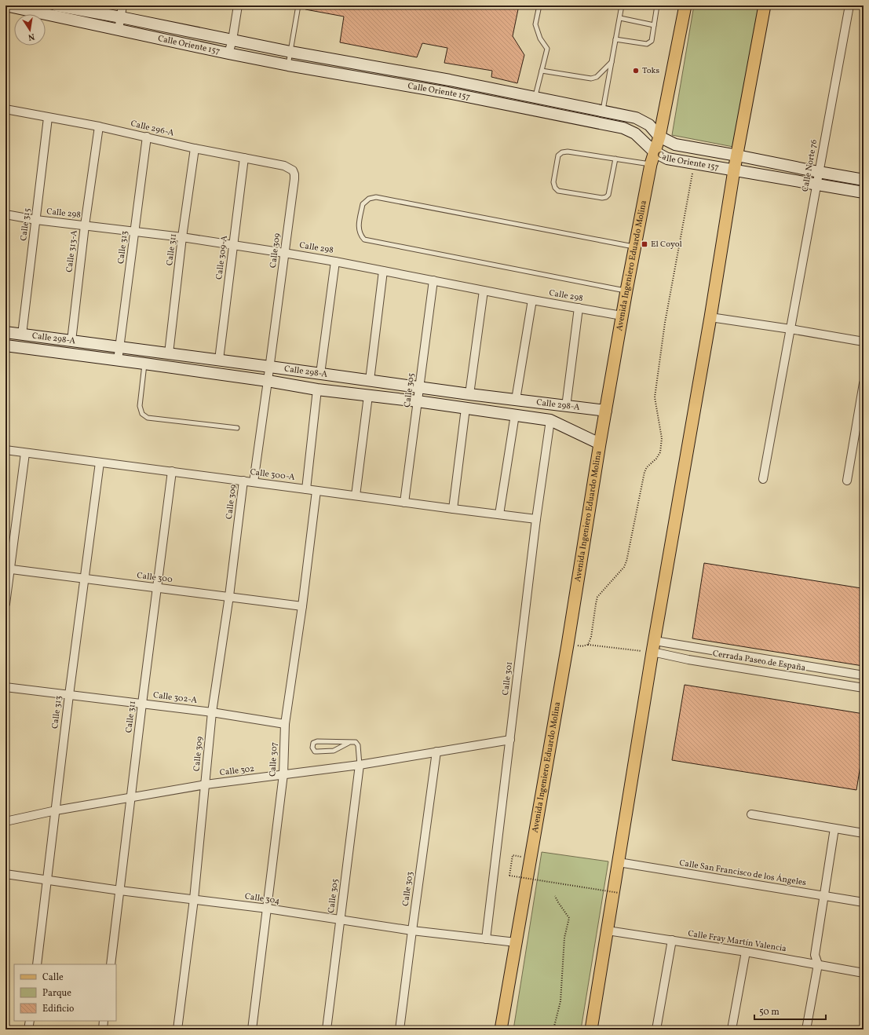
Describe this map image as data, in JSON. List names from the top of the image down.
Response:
{
  "streets": {
    "main road": ["Avenida Ingeniero Eduardo Molina"],
    "street": [
      "Calle Oriente 157",
      "Calle 296-A",
      "Calle Norte 76",
      "Calle 298",
      "Calle 315",
      "Calle 313",
      "Calle 311",
      "Calle 309",
      "Calle 313-A",
      "Calle 309-A",
      "Calle 298-A",
      "Calle 305",
      "Calle 300-A",
      "Calle 300",
      "Cerrada Paseo de España",
      "Calle 301",
      "Calle 302-A",
      "Calle 307",
      "Calle 302",
      "Calle San Francisco de los Ángeles",
      "Calle 303",
      "Calle 304",
      "Calle Fray Martín Valencia"
    ]
  },
  "crossings": [
    ["Calle Oriente 157", "Calle Norte 76"],
    ["Calle Oriente 157", "Avenida Ingeniero Eduardo Molina"],
    ["Calle 296-A", "Calle 315"],
    ["Calle 296-A", "Calle 313"],
    ["Calle 296-A", "Calle 311"],
    ["Calle 296-A", "Calle 309"],
    ["Calle 296-A", "Calle 313-A"],
    ["Calle 296-A", "Calle 309-A"],
    ["Calle 298", "Calle 315"],
    ["Calle 298", "Calle 313"],
    ["Calle 298", "Calle 311"],
    ["Calle 298", "Calle 309"],
    ["Calle 298", "Calle 313-A"],
    ["Calle 298", "Calle 309-A"],
    ["Calle 298", "Avenida Ingeniero Eduardo Molina"],
    ["Calle 298", "Calle 305"],
    ["Calle 315", "Calle 298-A"],
    ["Calle 313", "Calle 298-A"],
    ["Calle 313", "Calle 300-A"],
    ["Calle 313", "Calle 300"],
    ["Calle 313", "Calle 302-A"],
    ["Calle 313", "Calle 302"],
    ["Calle 313", "Calle 304"],
    ["Calle 311", "Calle 298-A"],
    ["Calle 311", "Calle 300-A"],
    ["Calle 311", "Calle 300"],
    ["Calle 311", "Calle 302-A"],
    ["Calle 311", "Calle 302"],
    ["Calle 311", "Calle 304"],
    ["Calle 309", "Calle 298-A"],
    ["Calle 309", "Calle 300-A"],
    ["Calle 309", "Calle 300"],
    ["Calle 309", "Calle 302-A"],
    ["Calle 309", "Calle 302"],
    ["Calle 309", "Calle 304"],
    ["Calle 313-A", "Calle 298-A"],
    ["Calle 309-A", "Calle 298-A"],
    ["Avenida Ingeniero Eduardo Molina", "Calle 298-A"],
    ["Avenida Ingeniero Eduardo Molina", "Calle 304"],
    ["Calle 298-A", "Calle 305"],
    ["Calle 298-A", "Calle 301"],
    ["Calle 305", "Calle 300-A"],
    ["Calle 305", "Calle 302"],
    ["Calle 305", "Calle 304"],
    ["Calle 300-A", "Calle 301"],
    ["Calle 300-A", "Calle 307"],
    ["Calle 300", "Calle 307"],
    ["Calle 301", "Calle 302"],
    ["Calle 301", "Calle 304"],
    ["Calle 302-A", "Calle 307"],
    ["Calle 307", "Calle 302"],
    ["Calle 307", "Calle 304"],
    ["Calle 302", "Calle 303"],
    ["Calle 303", "Calle 304"]
  ],
  "places": {
    "other": ["Toks"],
    "transit": ["El Coyol"]
  },
  "legend": ["Calle", "Parque", "Edificio"],
  "scale_bar": "50 m",
  "north": "bottom"
}
